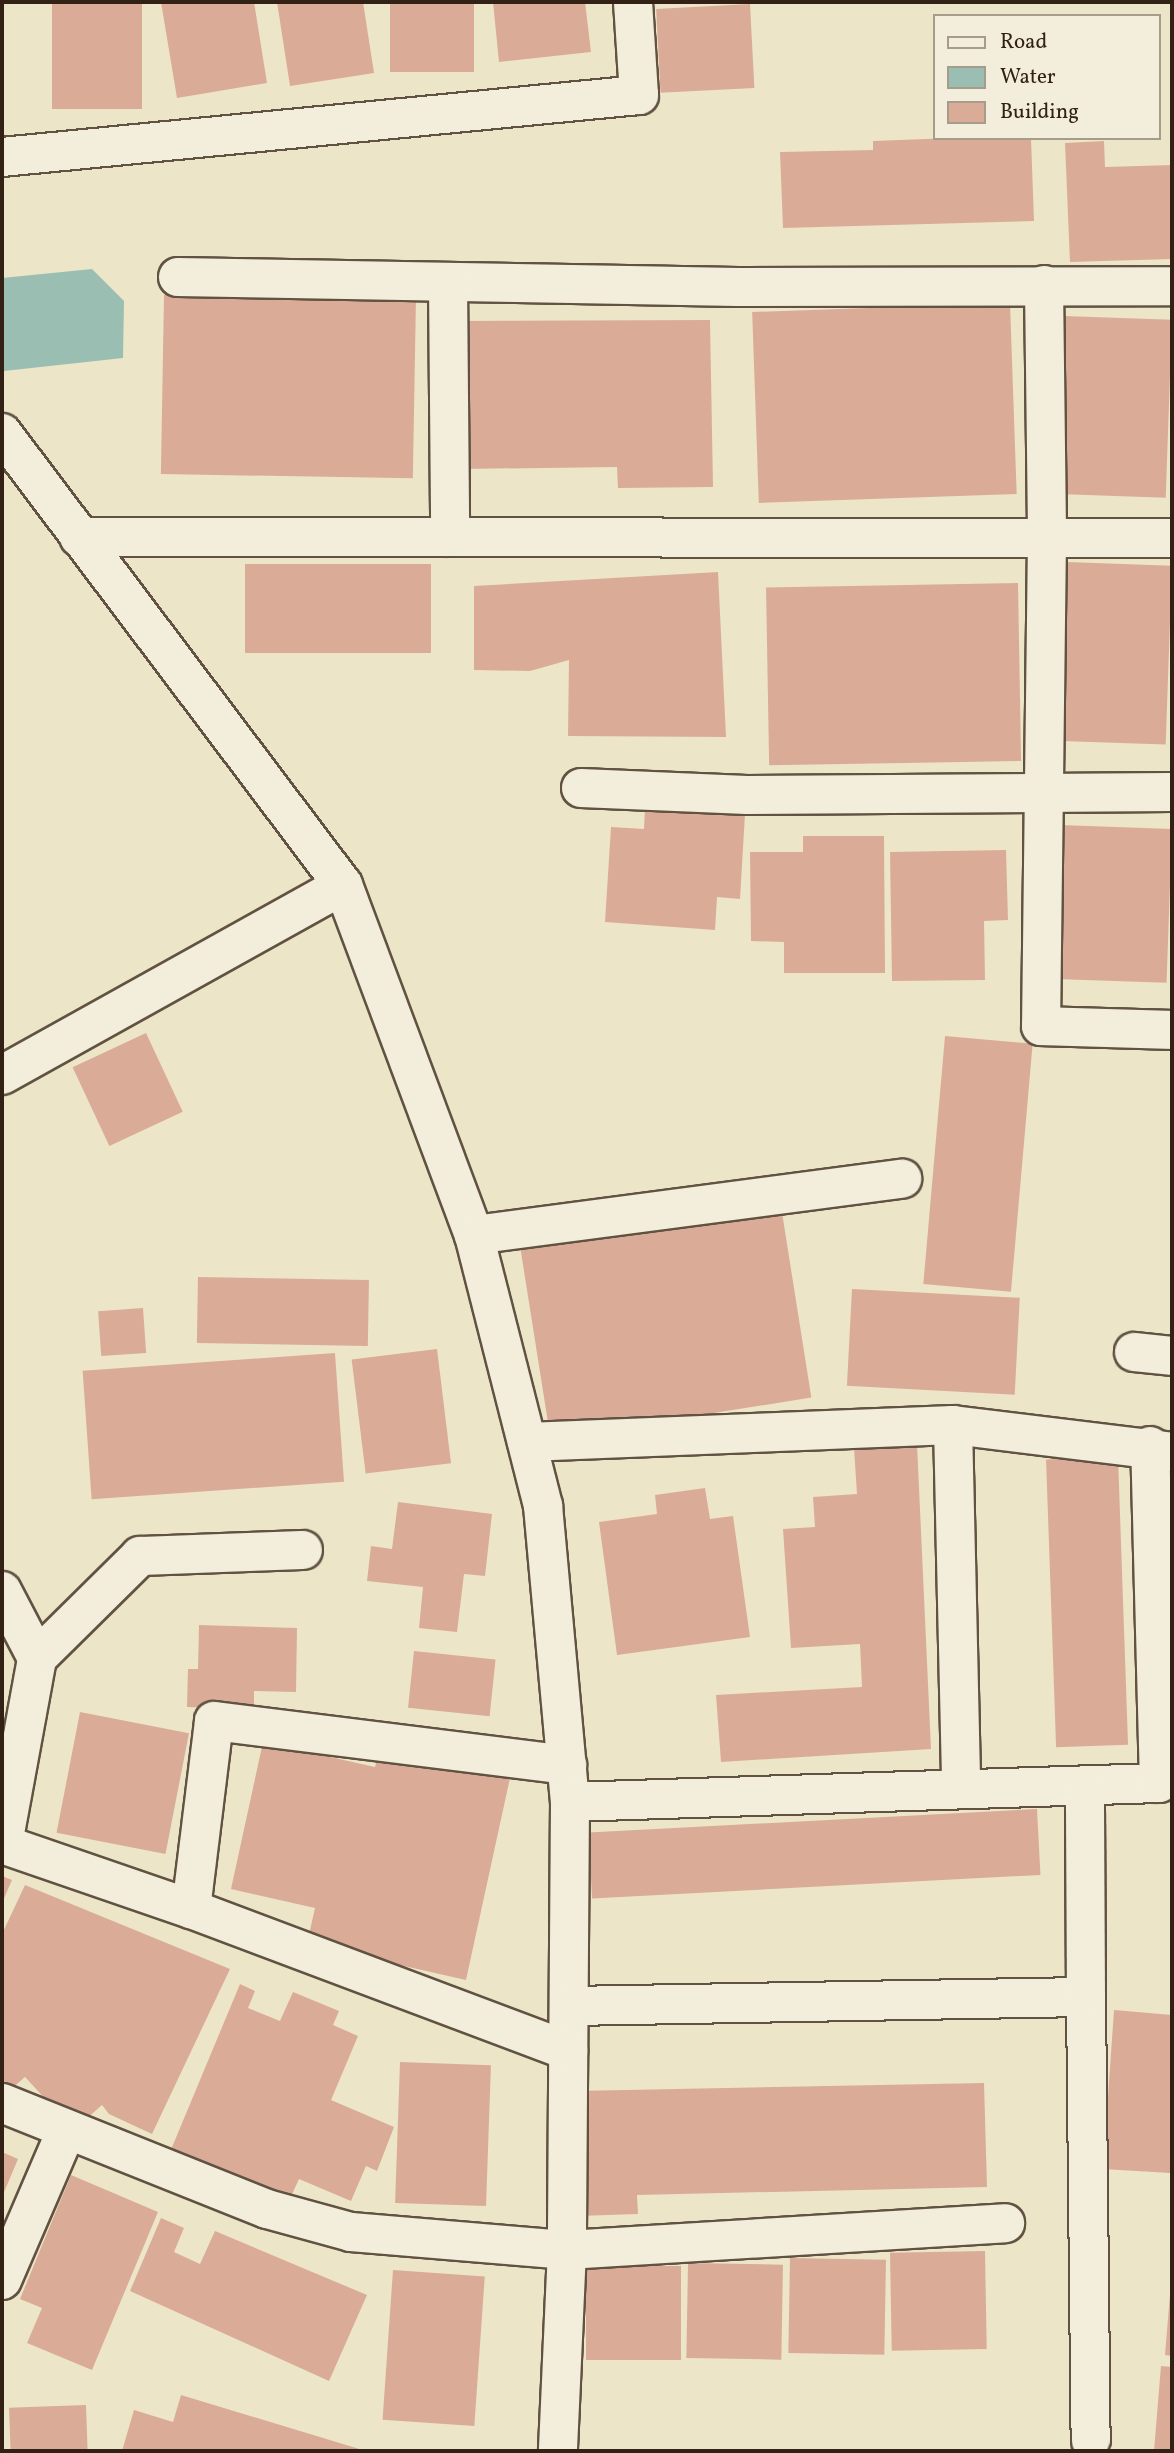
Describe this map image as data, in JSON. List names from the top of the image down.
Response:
{
  "legend": ["Road", "Water", "Building"]
}
